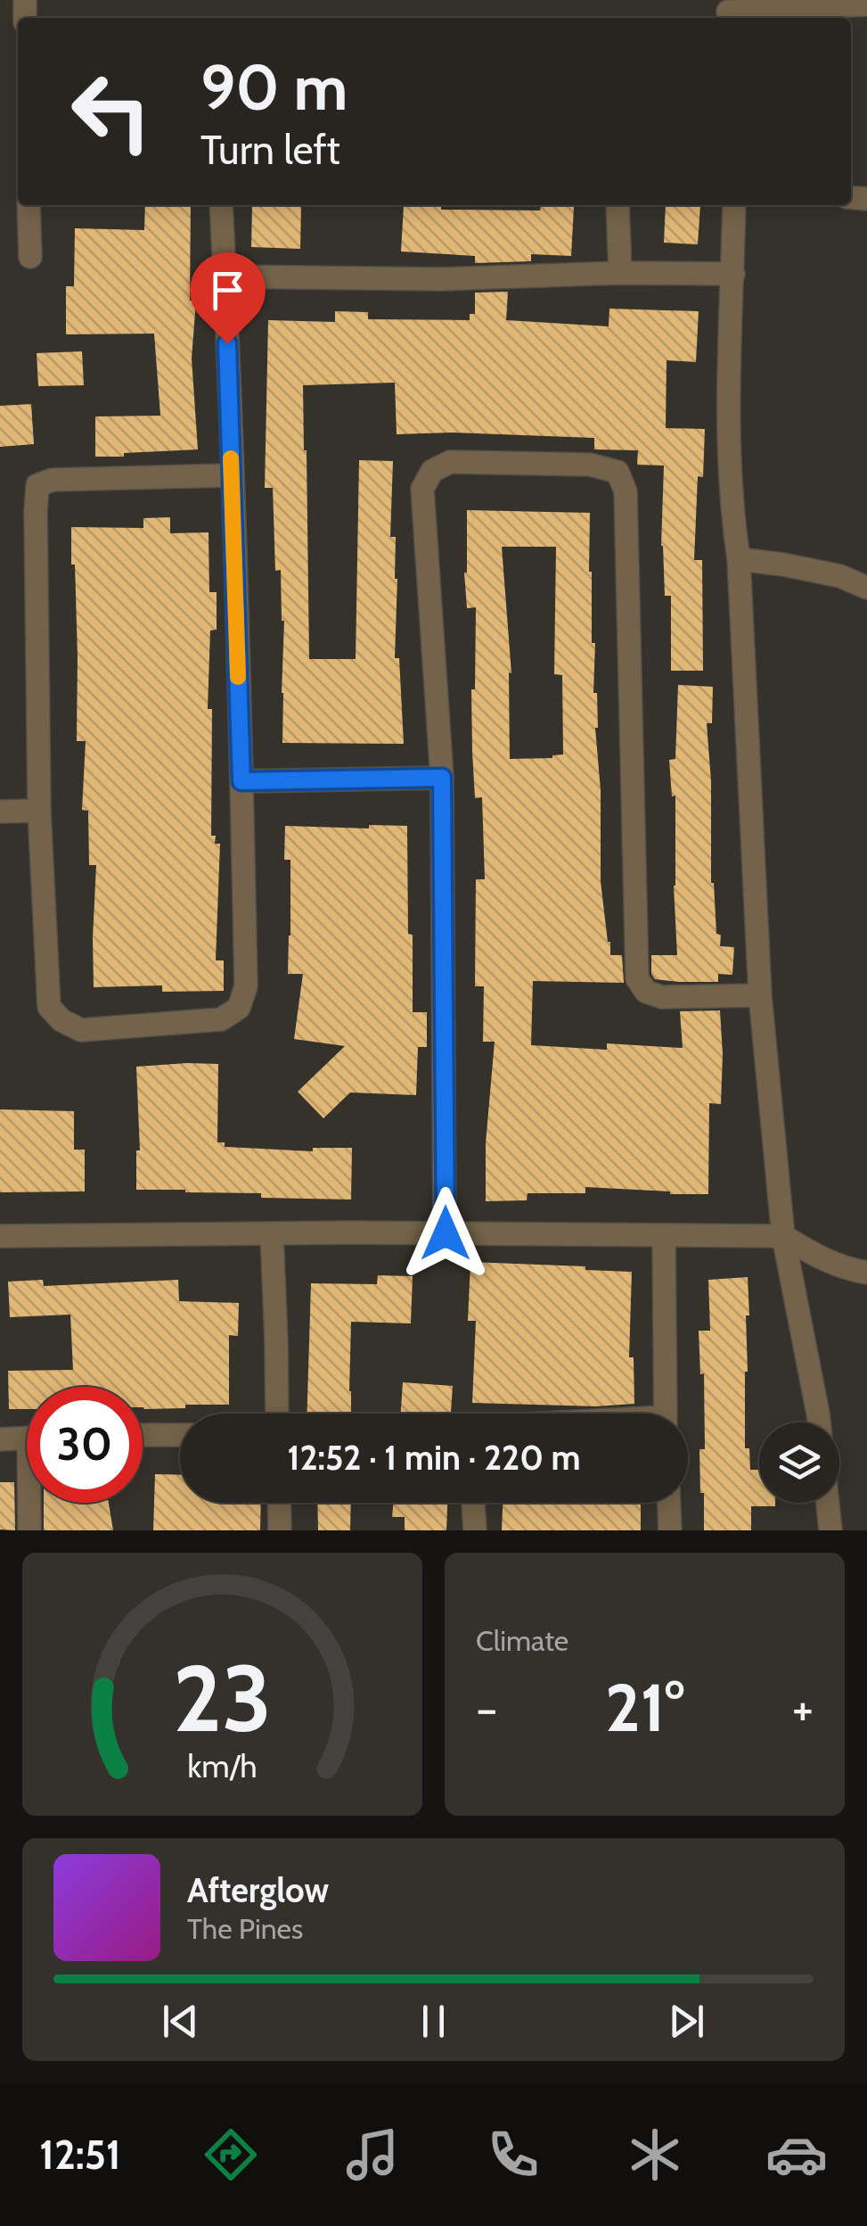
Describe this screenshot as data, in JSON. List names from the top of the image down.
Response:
{
  "page": {
    "turn": ["90 m", "Turn left"],
    "limit": "30",
    "trip": "12:52 · 1 min · 220 m",
    "tile": "Climate",
    "heat": ["−", "21°", "+"],
    "song": ["Afterglow", "The Pines"],
    "tabs": "12:51",
    "gauge": ["23", "km/h"]
  }
}
